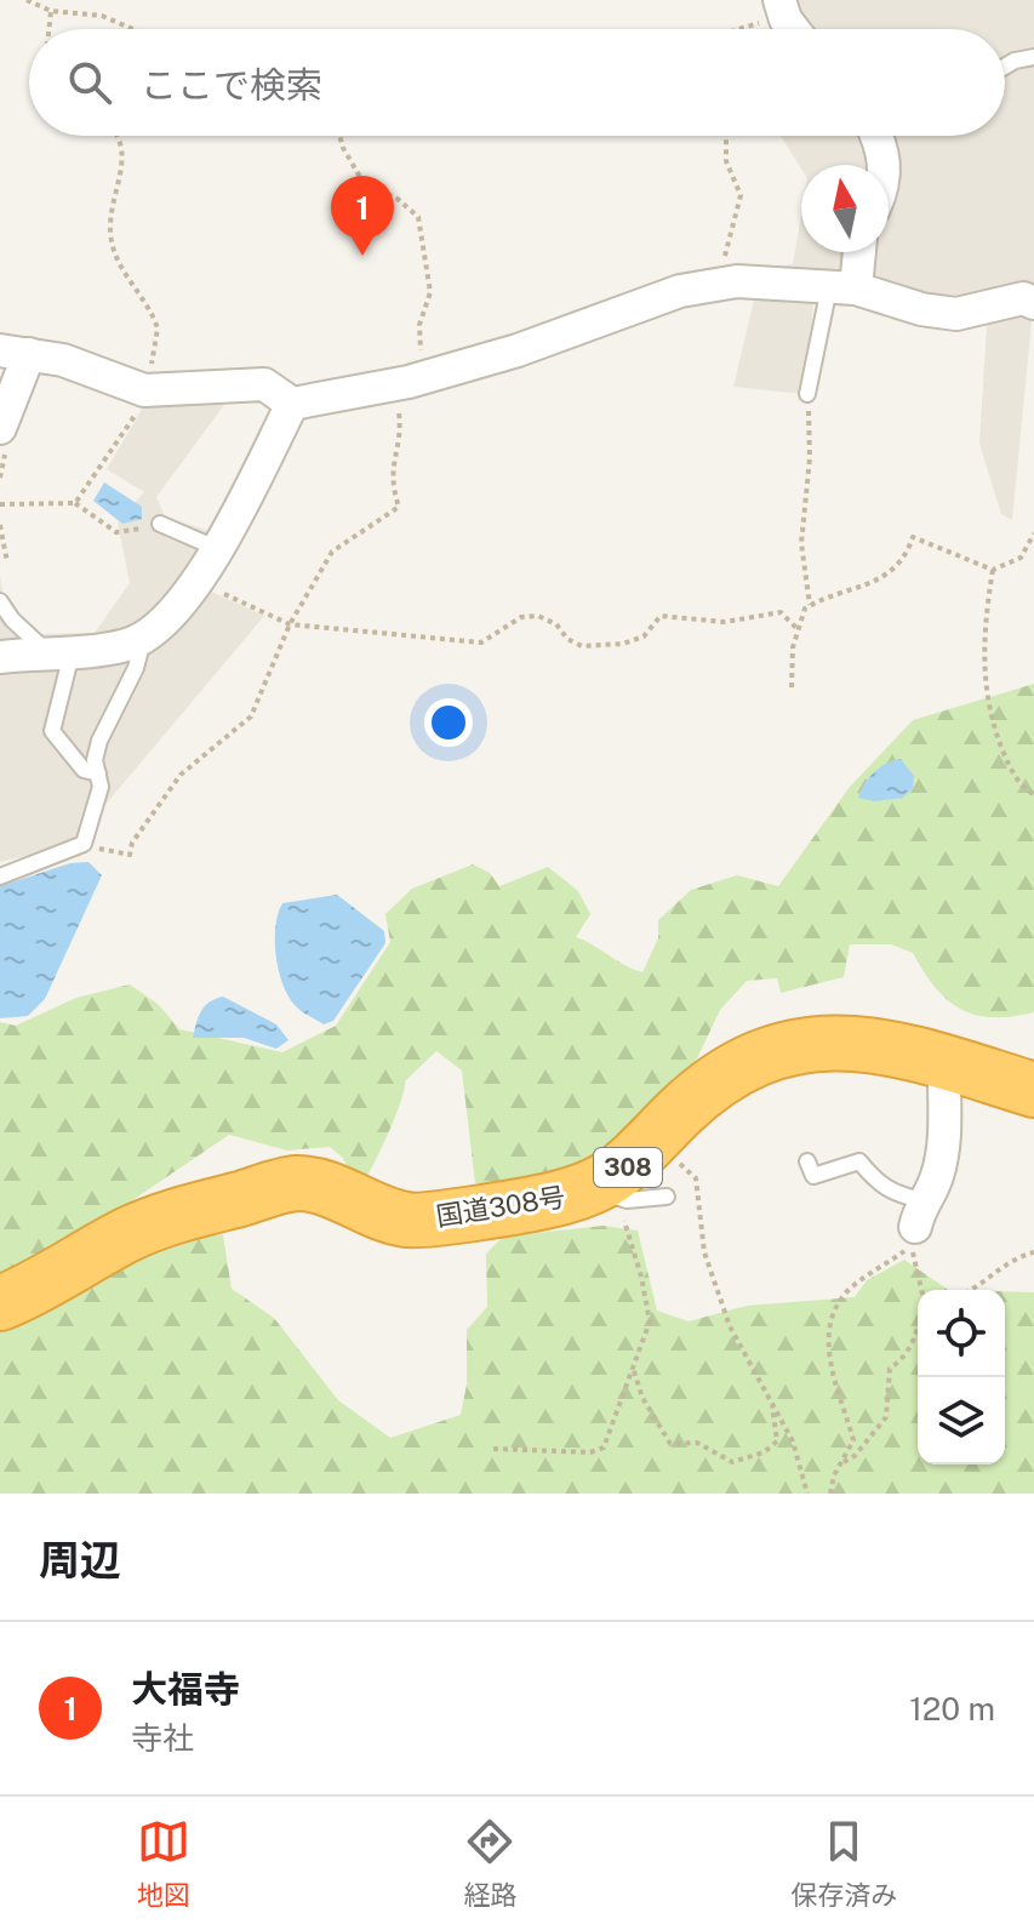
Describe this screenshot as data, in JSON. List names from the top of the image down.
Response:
{
  "streets": {
    "highway": ["308", "国道308号"]
  },
  "north": "top",
  "page": {
    "search": "ここで検索",
    "pins": "1",
    "heading": "周辺",
    "list": [
      {
        "mark": "1",
        "name": "大福寺",
        "note": "寺社",
        "value": "120 m"
      }
    ],
    "nav": ["地図", "経路", "保存済み"]
  }
}
